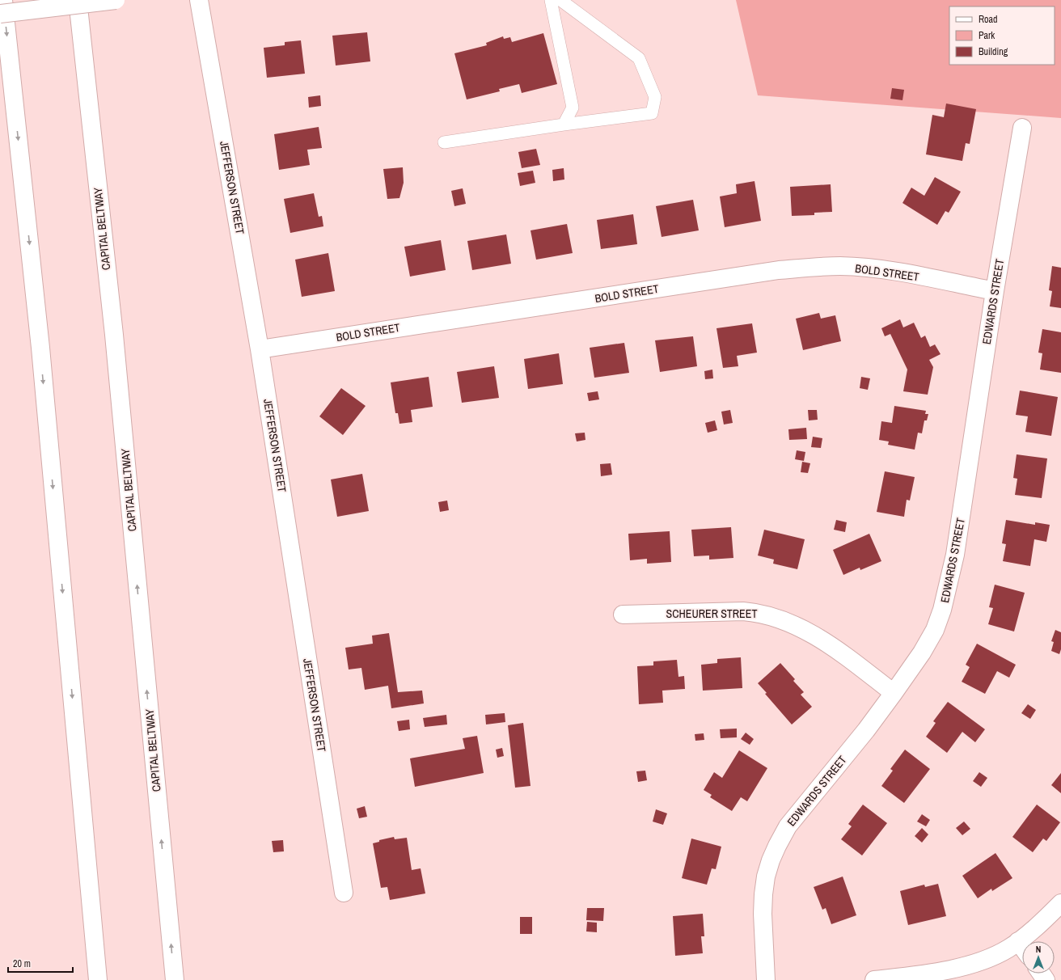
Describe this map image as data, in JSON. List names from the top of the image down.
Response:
{
  "streets": {
    "main road": [
      "JEFFERSON STREET",
      "CAPITAL BELTWAY",
      "BOLD STREET",
      "EDWARDS STREET",
      "SCHEURER STREET"
    ]
  },
  "crossings": [
    ["JEFFERSON STREET", "BOLD STREET"],
    ["BOLD STREET", "EDWARDS STREET"],
    ["EDWARDS STREET", "SCHEURER STREET"]
  ],
  "legend": ["Road", "Park", "Building"],
  "scale_bar": "20 m",
  "north": "top"
}
